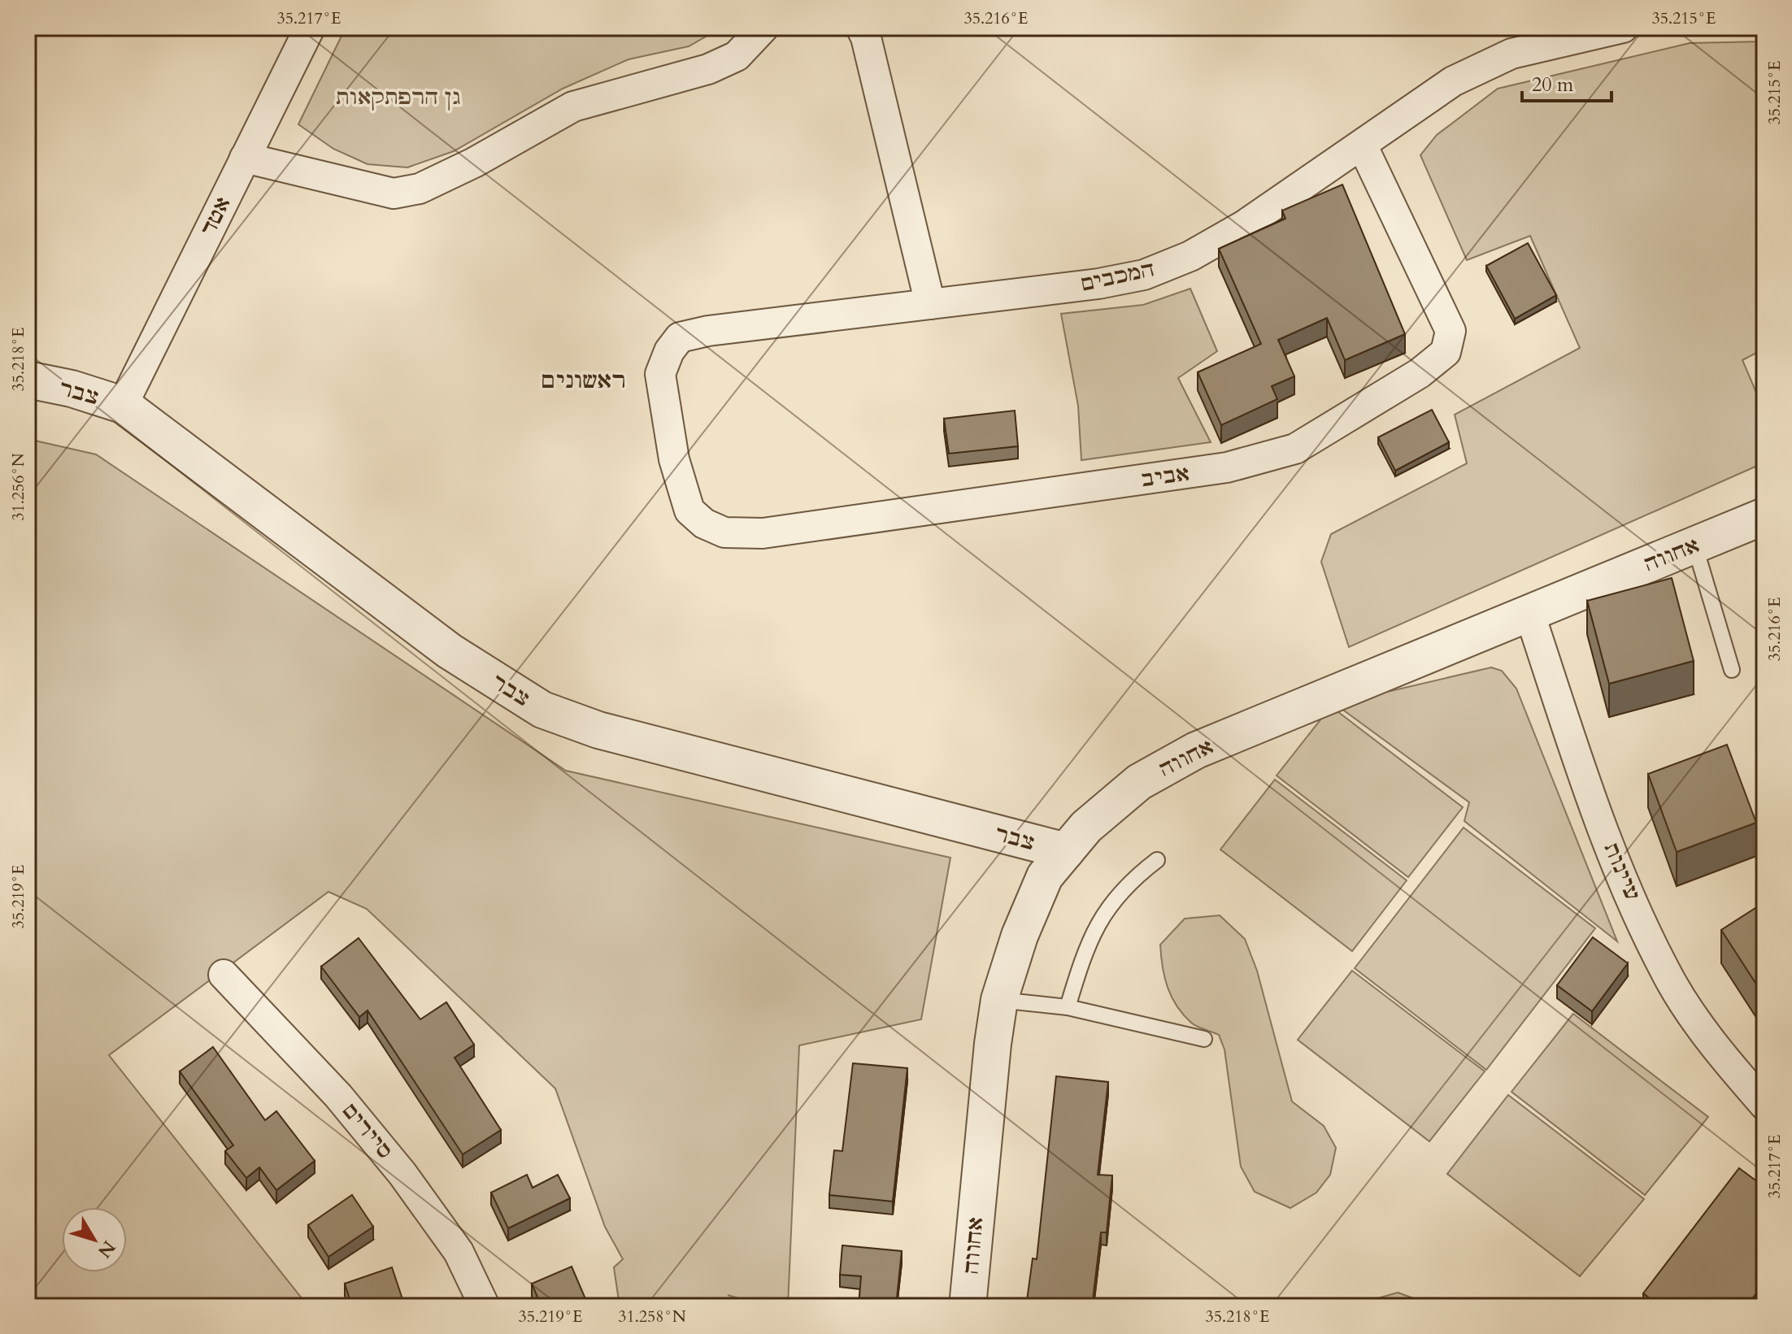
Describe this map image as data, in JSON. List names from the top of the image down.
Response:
{
  "streets": {
    "street": [
      "אטד",
      "המכבים",
      "צבר",
      "אביב",
      "אחווה",
      "עיינות",
      "סיירים"
    ]
  },
  "crossings": [
    ["אטד", "צבר"],
    ["המכבים", "אביב"],
    ["צבר", "אחווה"],
    ["אחווה", "עיינות"]
  ],
  "districts": ["ראשונים"],
  "parks": ["גן הרפתקאות"],
  "scale_bar": "20 m",
  "north": "bottom right",
  "coordinates": [
    "35.217°E",
    "35.216°E",
    "35.215°E",
    "35.218°E",
    "31.256°N",
    "35.219°E",
    "31.258°N"
  ]
}
